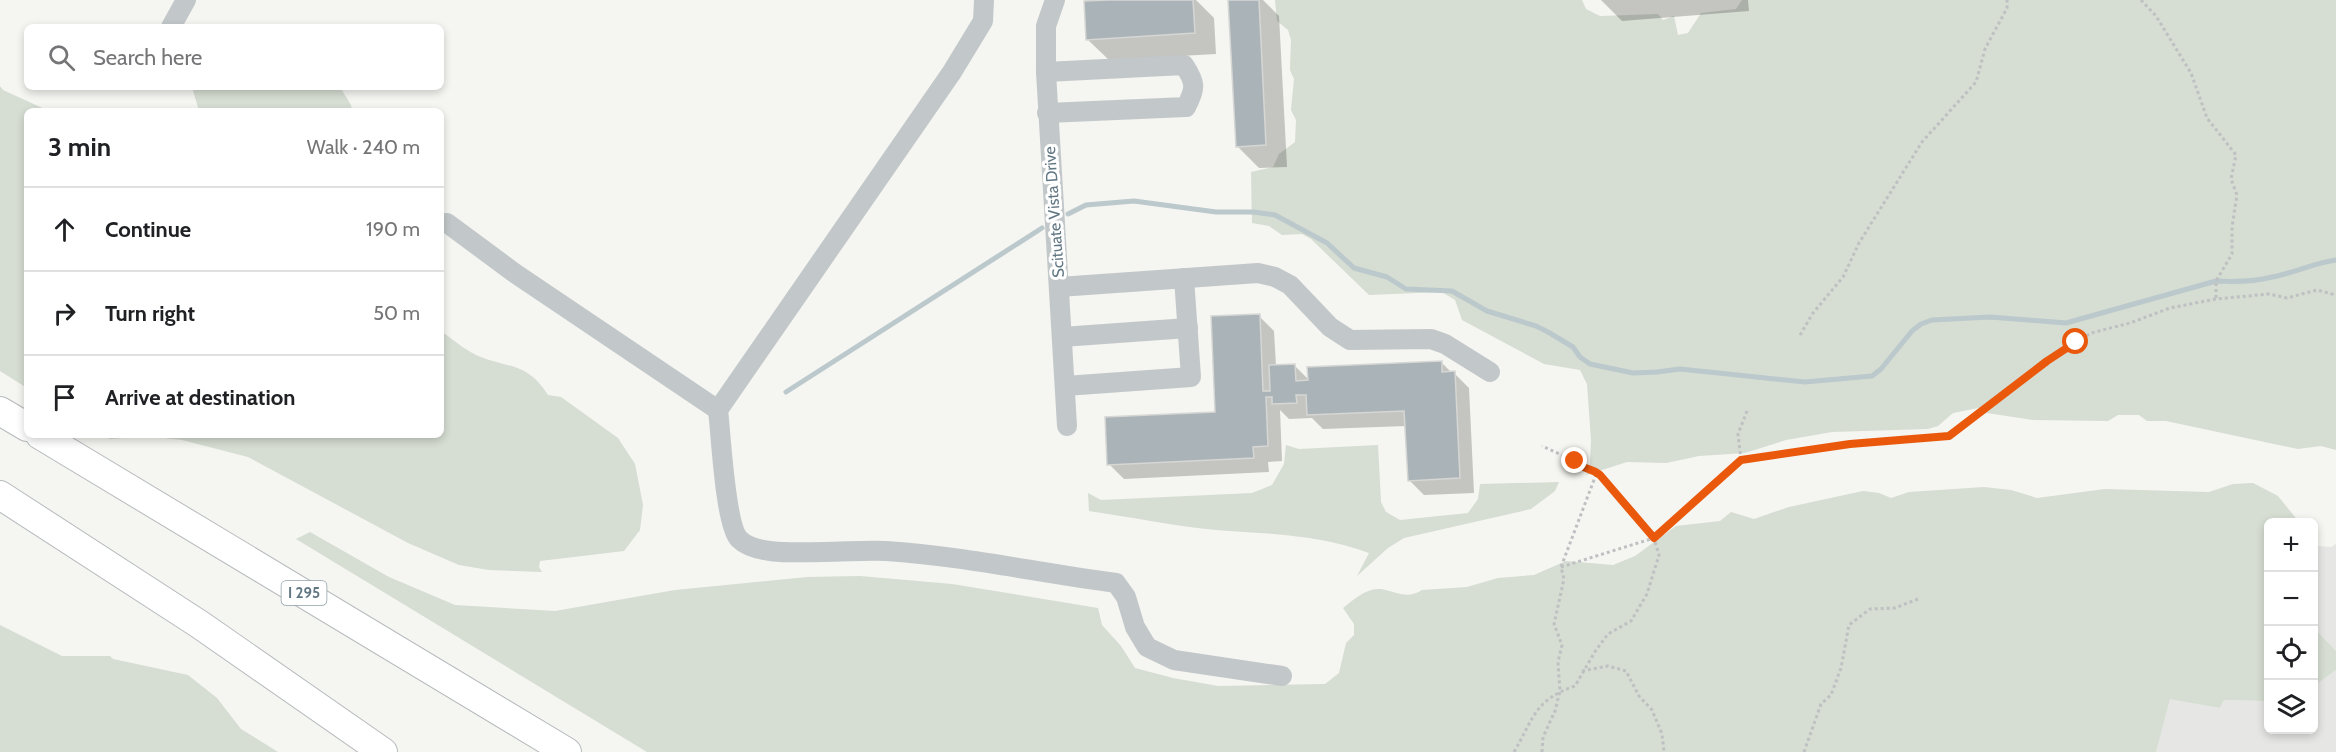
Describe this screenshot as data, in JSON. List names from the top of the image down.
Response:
{
  "streets": {
    "highway": ["I 295"],
    "street": ["Scituate Vista Drive"]
  },
  "page": {
    "search": "Search here",
    "heading": ["3 min", "Walk · 240 m"],
    "list": [
      ["Continue", "190 m"],
      ["Turn right", "50 m"],
      "Arrive at destination"
    ],
    "map_buttons": ["+", "−"]
  }
}
